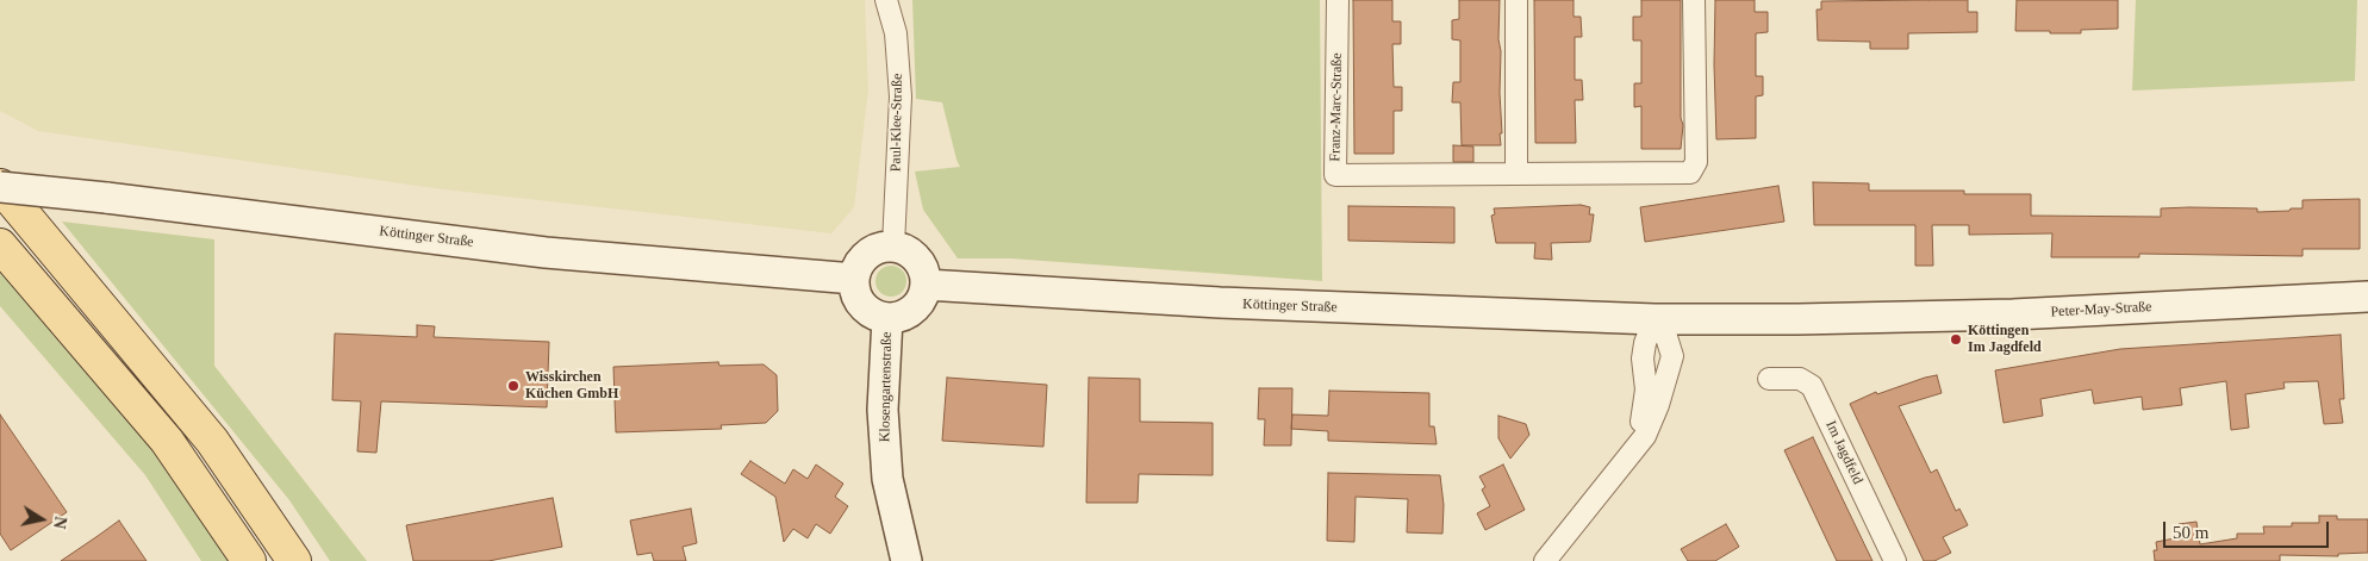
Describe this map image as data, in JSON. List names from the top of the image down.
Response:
{
  "streets": {
    "main road": ["Köttinger Straße", "Peter-May-Straße", "Klosengartenstraße"],
    "street": ["Franz-Marc-Straße", "Paul-Klee-Straße", "Im Jagdfeld"]
  },
  "crossings": [
    ["Paul-Klee-Straße", "Köttinger Straße"],
    ["Paul-Klee-Straße", "Klosengartenstraße"],
    ["Köttinger Straße", "Peter-May-Straße"],
    ["Köttinger Straße", "Klosengartenstraße"]
  ],
  "places": ["Köttingen Im Jagdfeld", "Wisskirchen Küchen GmbH"],
  "scale_bar": "50 m",
  "north": "right"
}
